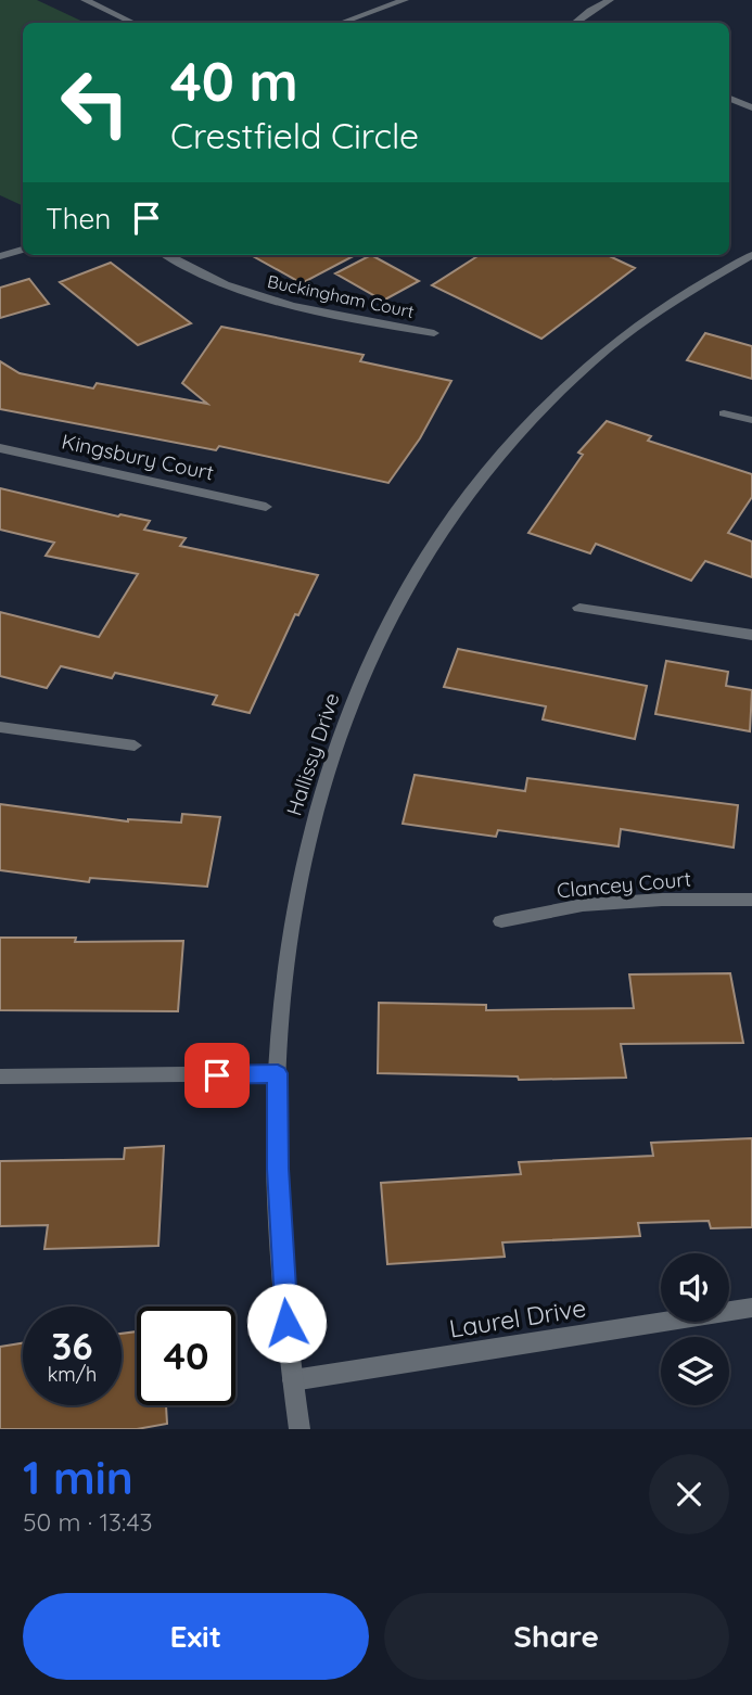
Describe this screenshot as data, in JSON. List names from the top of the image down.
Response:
{
  "streets": {
    "street": [
      "Buckingham Court",
      "Kingsbury Court",
      "Hallissy Drive",
      "Clancey Court",
      "Laurel Drive"
    ]
  },
  "crossings": [
    ["Hallissy Drive", "Laurel Drive"]
  ],
  "page": {
    "turn": ["40 m", "Crestfield Circle"],
    "then": "Then",
    "speed": "36 km/h",
    "limit": "40",
    "heading": ["1 min", "50 m · 13:43"],
    "buttons": ["Exit", "Share"]
  }
}
